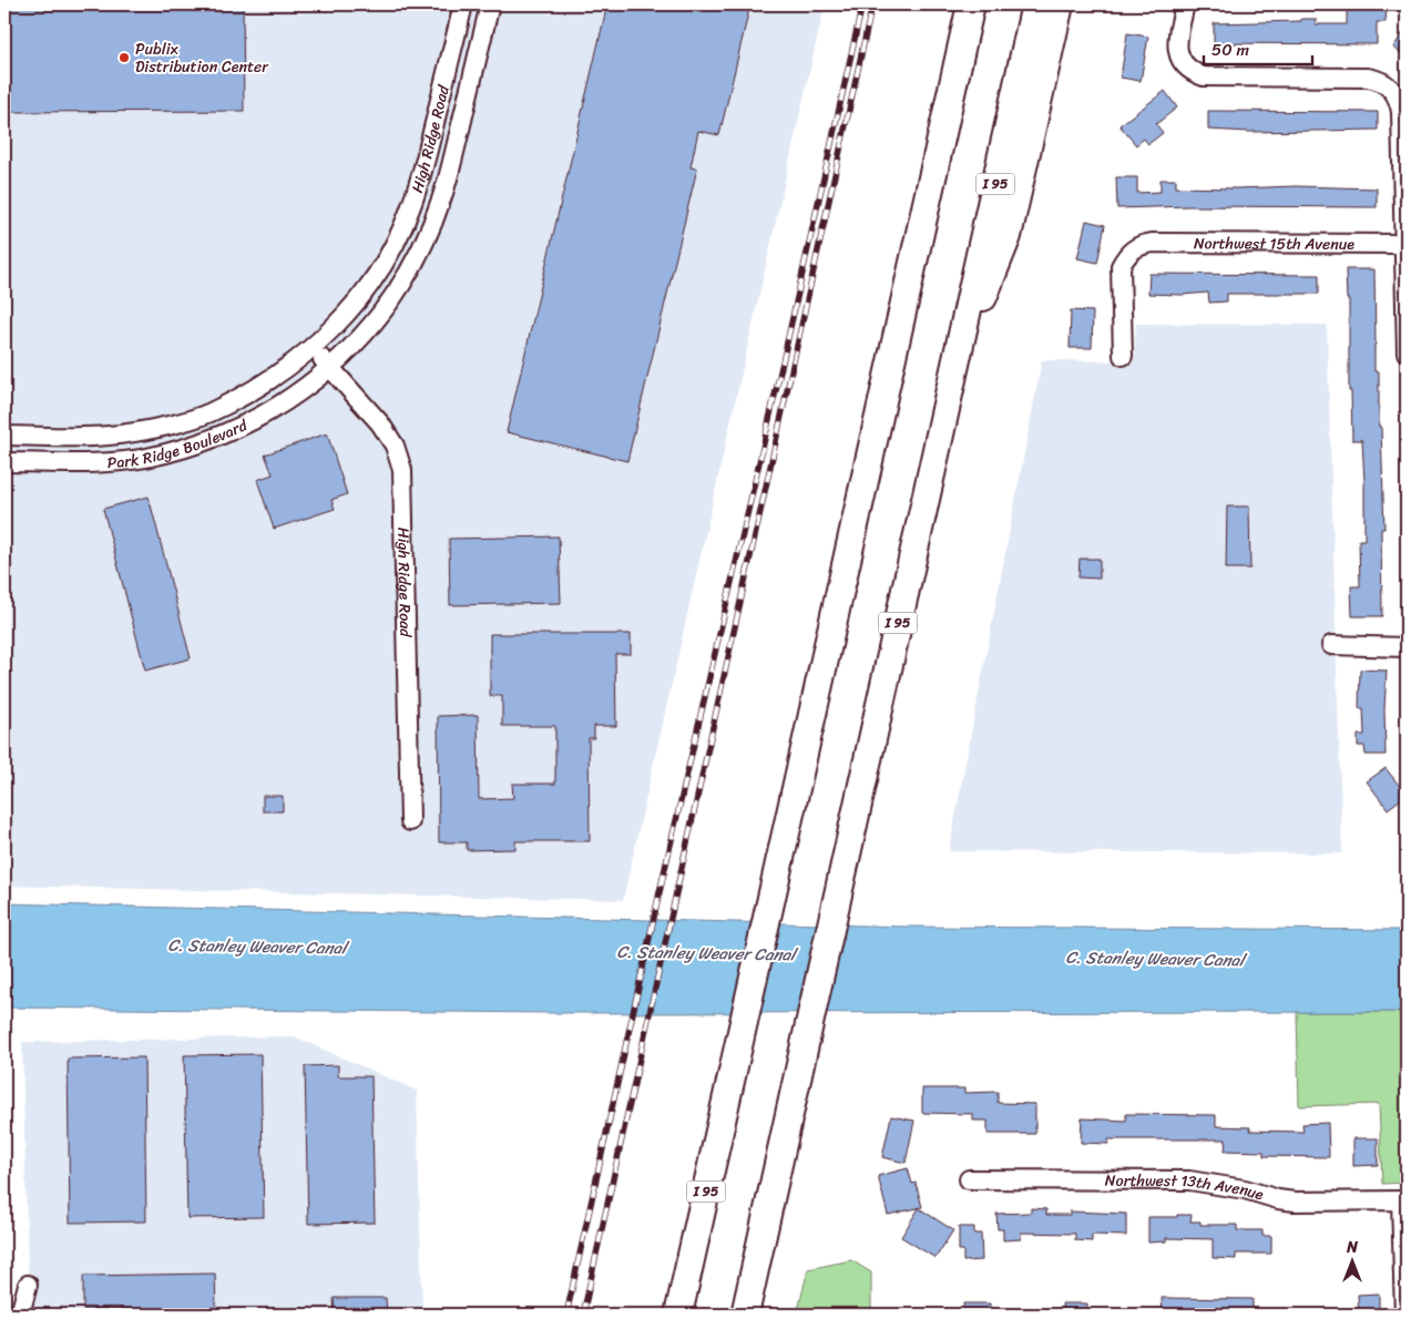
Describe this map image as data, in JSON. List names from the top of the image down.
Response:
{
  "streets": {
    "highway": ["I 95"],
    "street": [
      "High Ridge Road",
      "Northwest 15th Avenue",
      "Park Ridge Boulevard",
      "Northwest 13th Avenue"
    ]
  },
  "crossings": [
    ["High Ridge Road", "Park Ridge Boulevard"]
  ],
  "water": ["C. Stanley Weaver Canal"],
  "places": ["Publix Distribution Center"],
  "scale_bar": "50 m",
  "north": "top"
}
